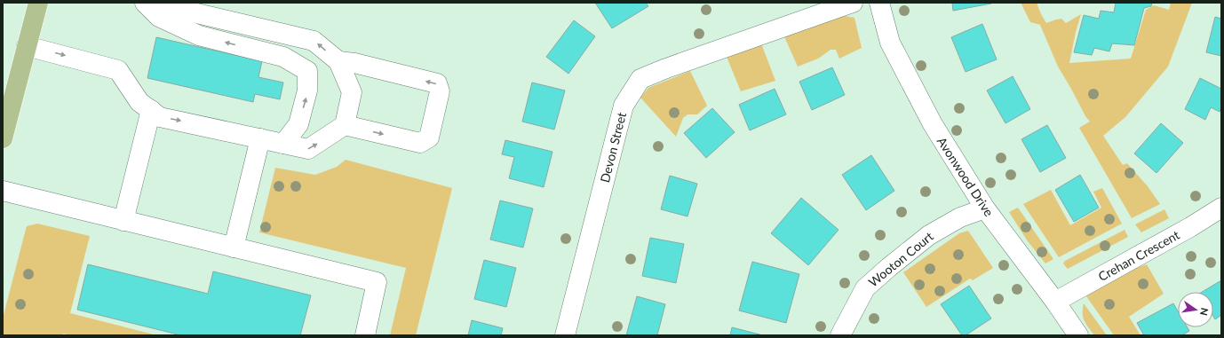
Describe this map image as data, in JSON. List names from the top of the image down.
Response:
{
  "streets": {
    "street": [
      "Devon Street",
      "Avonwood Drive",
      "Crehan Crescent",
      "Wooton Court"
    ]
  },
  "crossings": [
    ["Avonwood Drive", "Crehan Crescent"],
    ["Avonwood Drive", "Wooton Court"]
  ],
  "north": "right"
}
